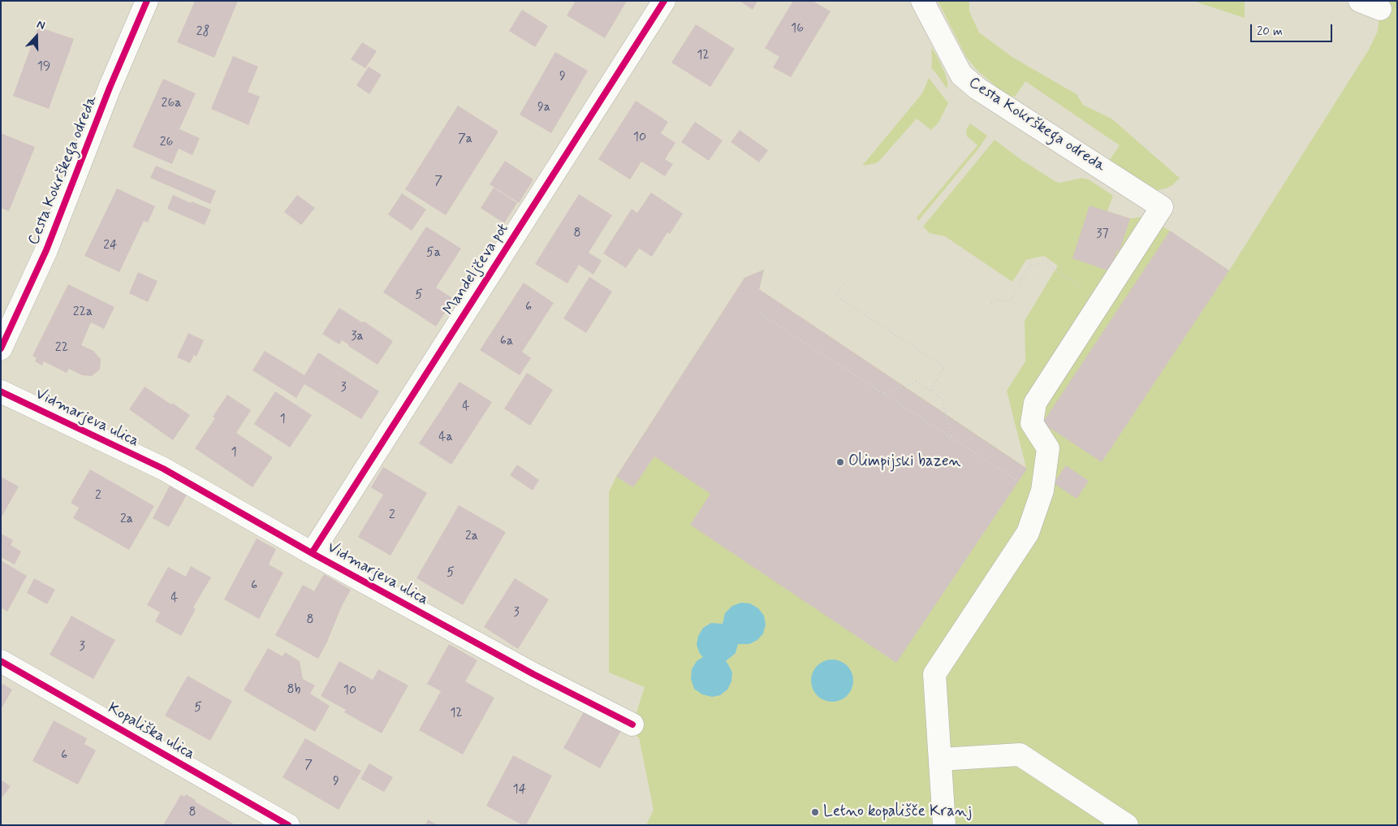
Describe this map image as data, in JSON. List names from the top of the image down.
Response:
{
  "streets": {
    "street": [
      "Cesta Kokrškega odreda",
      "Mandeljčeva pot",
      "Vidmarjeva ulica",
      "Kopališka ulica"
    ]
  },
  "crossings": [
    ["Mandeljčeva pot", "Vidmarjeva ulica"]
  ],
  "places": ["Olimpijski bazen", "Letno kopališče Kranj"],
  "house_numbers": [
    "16",
    "28",
    "12",
    "19",
    "9",
    "26a",
    "9a",
    "10",
    "7a",
    "26",
    "7",
    "8",
    "37",
    "24",
    "5a",
    "5",
    "6",
    "22a",
    "3a",
    "6a",
    "22",
    "3",
    "4",
    "1",
    "4a",
    "1",
    "2",
    "2",
    "2a",
    "2a",
    "5",
    "6",
    "4",
    "3",
    "8",
    "3",
    "8b",
    "10",
    "5",
    "12",
    "6",
    "7",
    "9",
    "14",
    "8"
  ],
  "scale_bar": "20 m",
  "north": "top"
}
